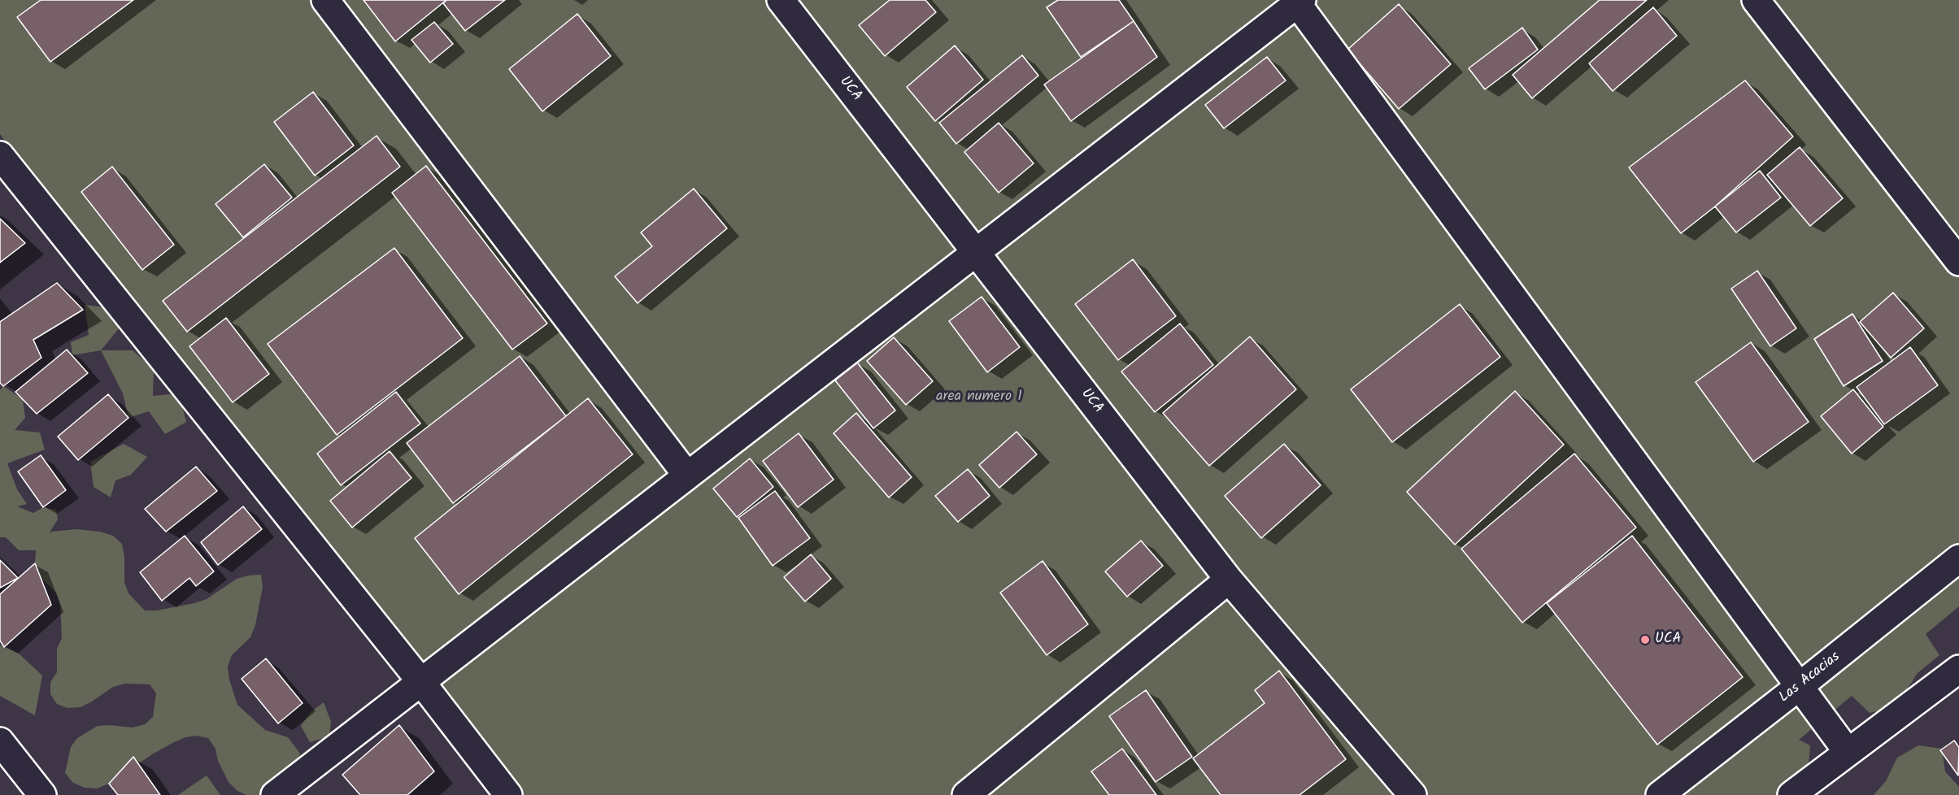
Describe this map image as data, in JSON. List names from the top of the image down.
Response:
{
  "streets": {
    "street": ["UCA", "Las Acacias"]
  },
  "parks": ["area numero 1"],
  "places": ["UCA"]
}
